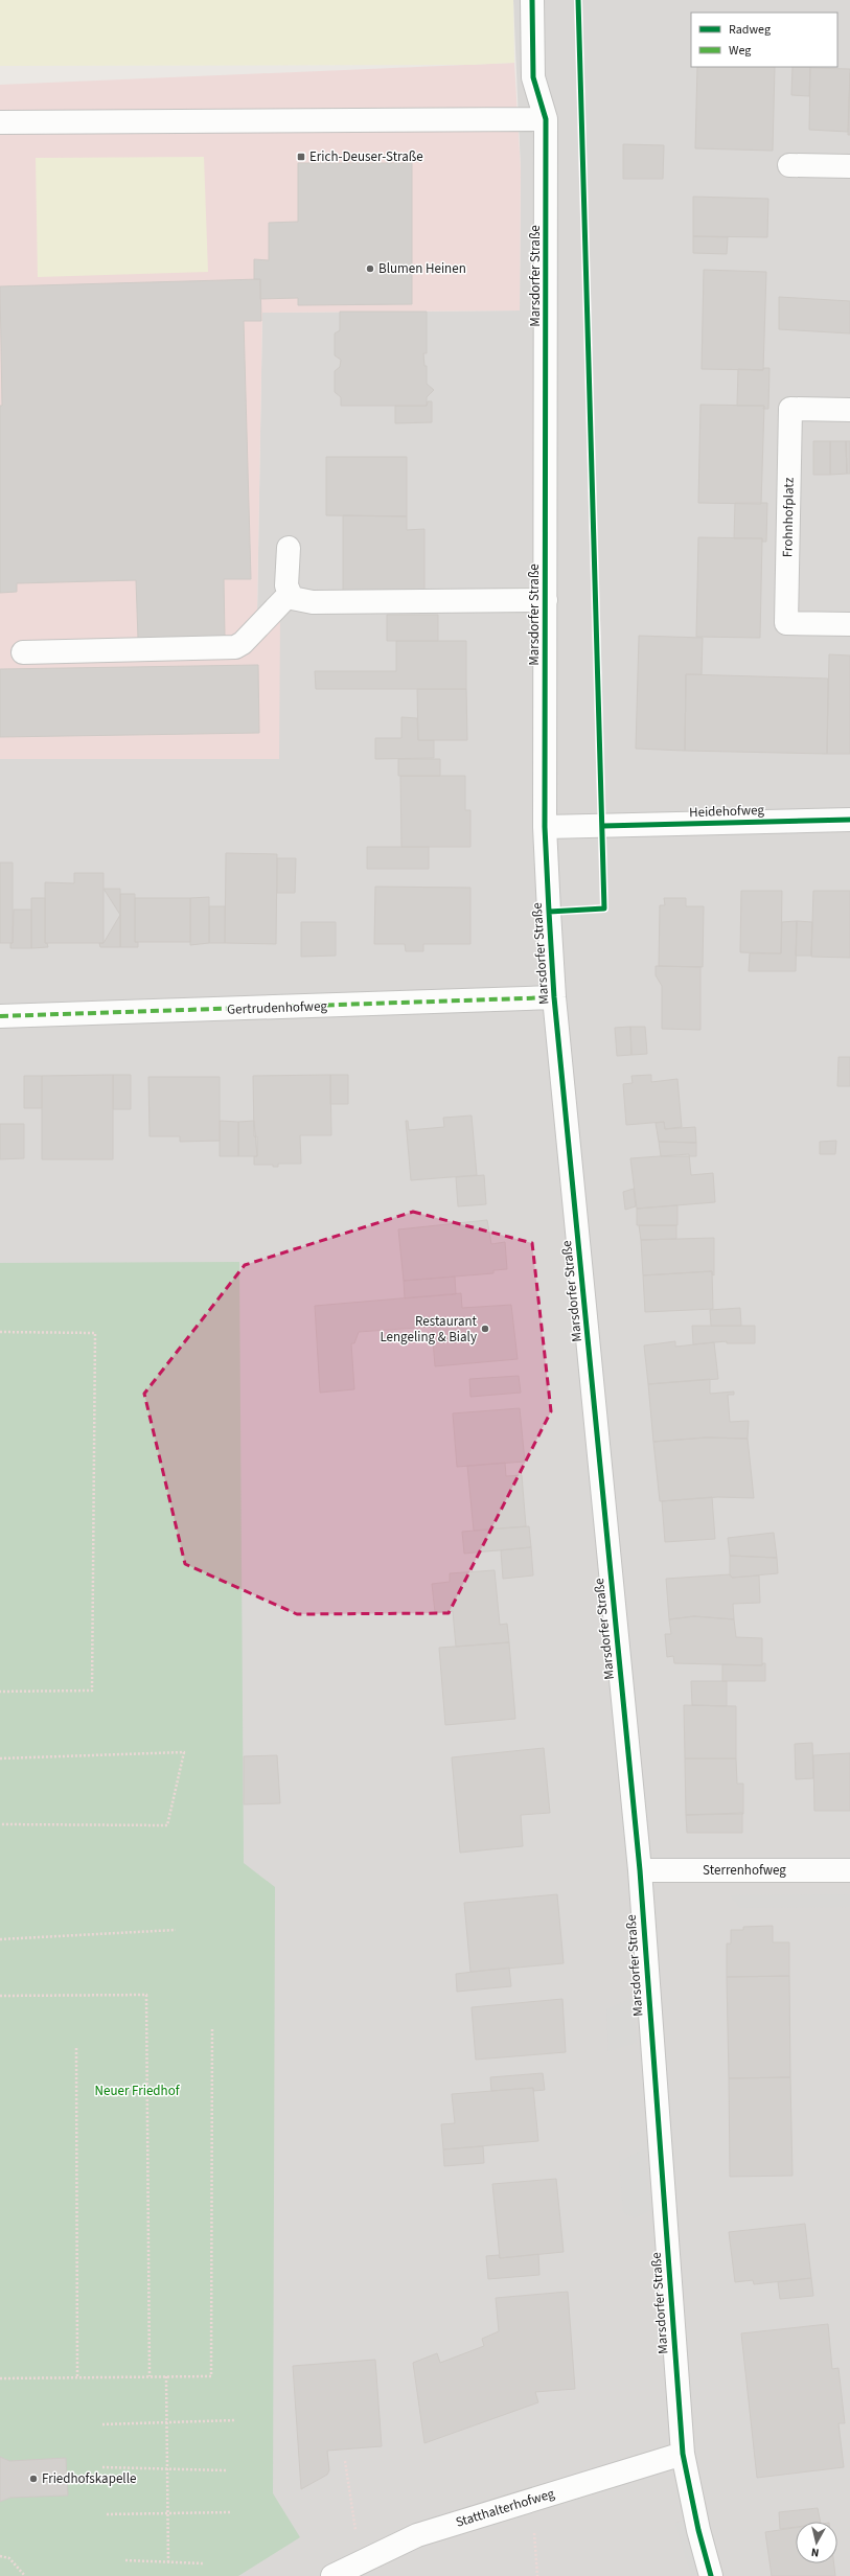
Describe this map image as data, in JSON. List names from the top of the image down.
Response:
{
  "streets": {
    "street": [
      "Marsdorfer Straße",
      "Frohnhofplatz",
      "Heidehofweg",
      "Gertrudenhofweg",
      "Sterrenhofweg",
      "Statthalterhofweg"
    ]
  },
  "crossings": [
    ["Marsdorfer Straße", "Heidehofweg"],
    ["Marsdorfer Straße", "Gertrudenhofweg"],
    ["Marsdorfer Straße", "Sterrenhofweg"],
    ["Marsdorfer Straße", "Statthalterhofweg"]
  ],
  "parks": ["Neuer Friedhof"],
  "places": {
    "transit": ["Erich-Deuser-Straße"],
    "other": ["Blumen Heinen", "Restaurant Lengeling & Bialy", "Friedhofskapelle"]
  },
  "legend": ["Radweg", "Weg"],
  "north": "bottom"
}
